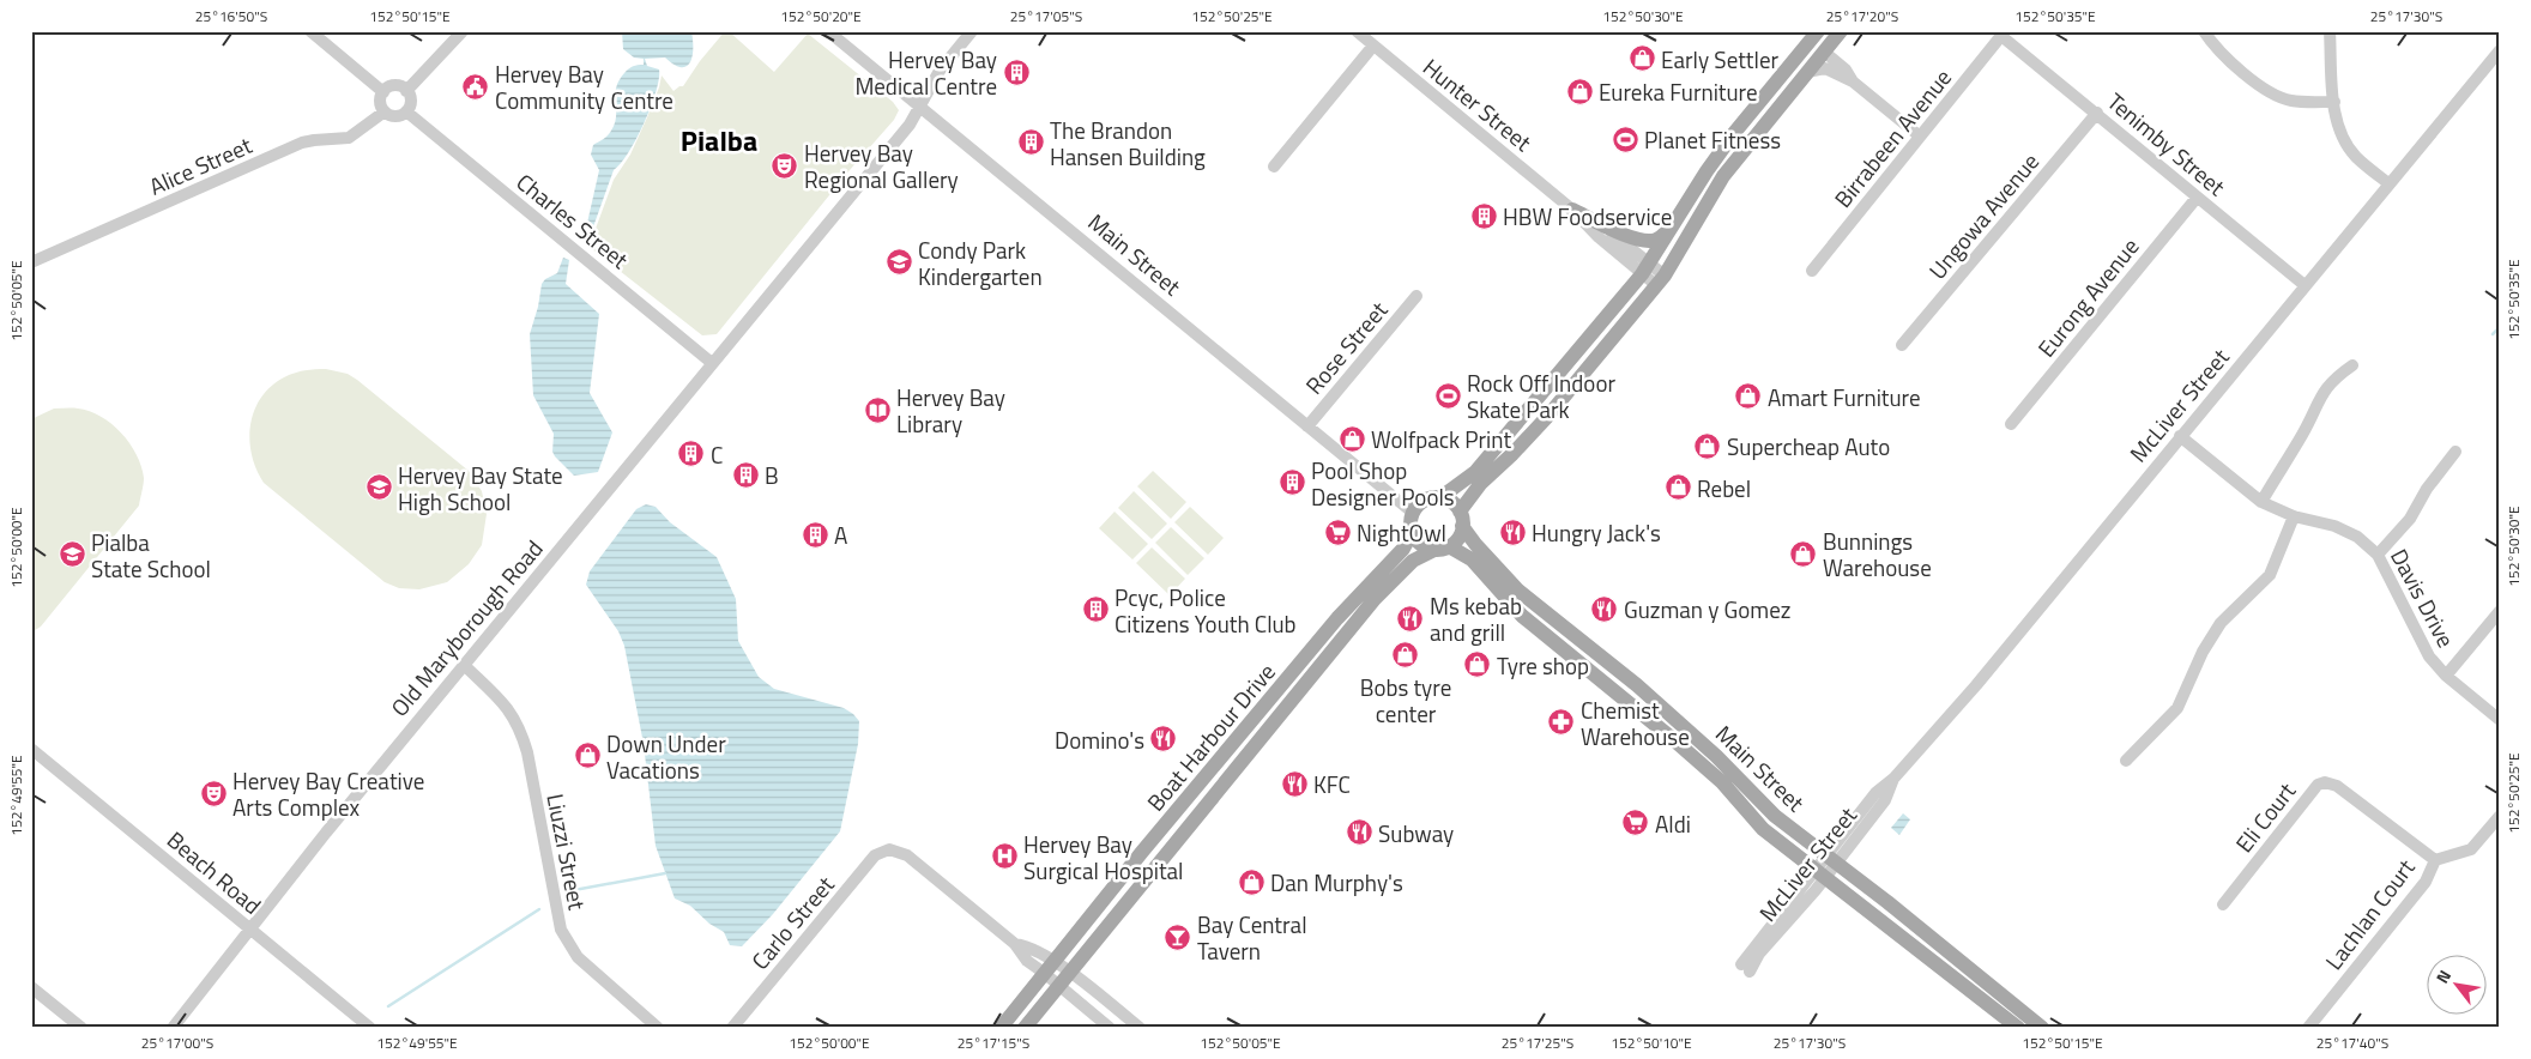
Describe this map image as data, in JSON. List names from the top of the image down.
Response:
{
  "streets": {
    "main road": ["Main Street", "Boat Harbour Drive"],
    "street": [
      "Hunter Street",
      "Birrabeen Avenue",
      "Tenimby Street",
      "Alice Street",
      "Ungowa Avenue",
      "Charles Street",
      "Eurong Avenue",
      "Rose Street",
      "McLiver Street",
      "Davis Drive",
      "Old Maryborough Road",
      "Eli Court",
      "Liuzzi Street",
      "Beach Road",
      "Lachlan Court",
      "Carlo Street"
    ]
  },
  "crossings": [
    ["Birrabeen Avenue", "Tenimby Street"],
    ["Tenimby Street", "Ungowa Avenue"],
    ["Tenimby Street", "Eurong Avenue"],
    ["Tenimby Street", "McLiver Street"],
    ["Alice Street", "Charles Street"],
    ["Charles Street", "Old Maryborough Road"],
    ["Main Street", "Rose Street"],
    ["Main Street", "McLiver Street"],
    ["Main Street", "Old Maryborough Road"],
    ["Main Street", "Boat Harbour Drive"],
    ["McLiver Street", "Davis Drive"],
    ["Old Maryborough Road", "Liuzzi Street"],
    ["Old Maryborough Road", "Beach Road"],
    ["Boat Harbour Drive", "Carlo Street"],
    ["Eli Court", "Lachlan Court"]
  ],
  "districts": ["Pialba"],
  "places": {
    "shop": [
      "Early Settler",
      "Eureka Furniture",
      "Amart Furniture",
      "Wolfpack Print",
      "Supercheap Auto",
      "Rebel",
      "Bunnings Warehouse",
      "Bobs tyre center",
      "Tyre shop",
      "Down Under Vacations",
      "Dan Murphy's"
    ],
    "building": [
      "Hervey Bay Medical Centre",
      "The Brandon Hansen Building",
      "HBW Foodservice",
      "C",
      "B",
      "Pool Shop Designer Pools",
      "A",
      "Pcyc, Police Citizens Youth Club"
    ],
    "public building": ["Hervey Bay Community Centre"],
    "sports": ["Planet Fitness", "Rock Off Indoor Skate Park"],
    "theatre": ["Hervey Bay Regional Gallery", "Hervey Bay Creative Arts Complex"],
    "school or university": ["Condy Park Kindergarten", "Hervey Bay State High School", "Pialba State School"],
    "library": ["Hervey Bay Library"],
    "supermarket": ["NightOwl", "Aldi"],
    "restaurant": [
      "Hungry Jack's",
      "Guzman y Gomez",
      "Ms kebab and grill",
      "Domino's",
      "KFC",
      "Subway"
    ],
    "pharmacy": ["Chemist Warehouse"],
    "hospital": ["Hervey Bay Surgical Hospital"],
    "bar": ["Bay Central Tavern"]
  },
  "north": "top left",
  "coordinates": [
    "25°16'50\"S",
    "152°50'15\"E",
    "152°50'20\"E",
    "25°17'05\"S",
    "152°50'25\"E",
    "152°50'30\"E",
    "25°17'20\"S",
    "152°50'35\"E",
    "25°17'30\"S",
    "152°50'05\"E",
    "152°50'00\"E",
    "152°49'55\"E",
    "25°17'00\"S",
    "25°17'15\"S",
    "25°17'25\"S",
    "152°50'10\"E",
    "25°17'40\"S"
  ]
}
